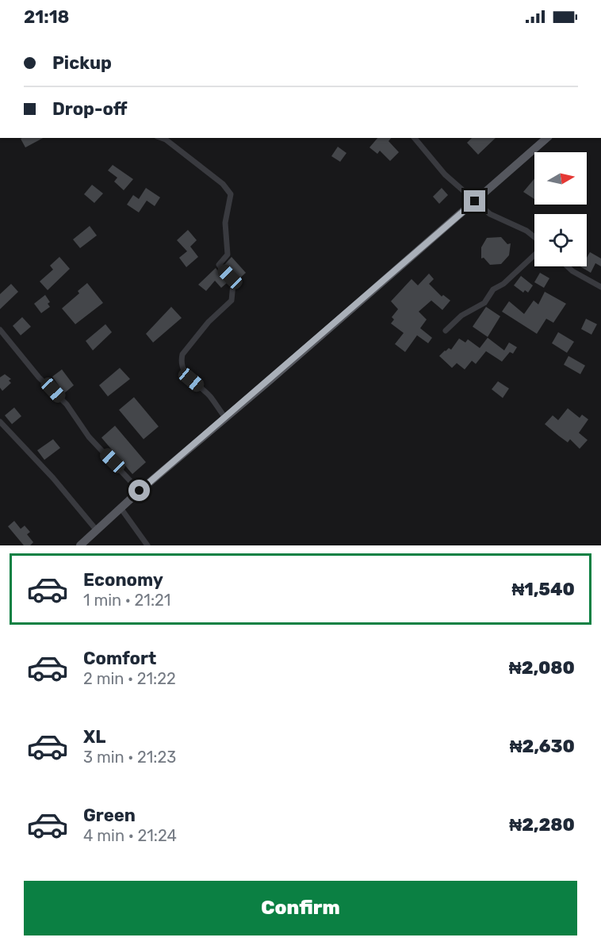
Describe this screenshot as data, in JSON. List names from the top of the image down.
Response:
{
  "north": "right",
  "page": {
    "status": "21:18",
    "banner": ["Pickup", "Drop-off"],
    "list": [
      {
        "name": "Economy",
        "note": "1 min · 21:21",
        "value": "₦1,540"
      },
      {
        "name": "Comfort",
        "note": "2 min · 21:22",
        "value": "₦2,080"
      },
      {
        "name": "XL",
        "note": "3 min · 21:23",
        "value": "₦2,630"
      },
      {
        "name": "Green",
        "note": "4 min · 21:24",
        "value": "₦2,280"
      }
    ],
    "buttons": "Confirm"
  }
}
